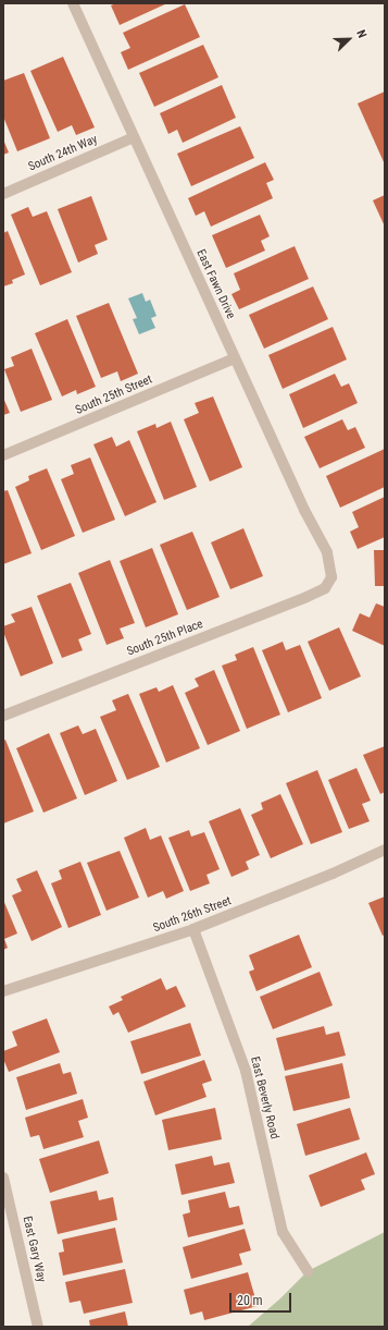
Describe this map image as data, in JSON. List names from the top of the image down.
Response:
{
  "streets": {
    "street": [
      "South 24th Way",
      "East Fawn Drive",
      "South 25th Street",
      "South 25th Place",
      "South 26th Street",
      "East Beverly Road",
      "East Gary Way"
    ]
  },
  "crossings": [
    ["South 24th Way", "East Fawn Drive"],
    ["East Fawn Drive", "South 25th Street"],
    ["East Fawn Drive", "South 25th Place"],
    ["South 26th Street", "East Beverly Road"]
  ],
  "scale_bar": "20 m",
  "north": "top right"
}
